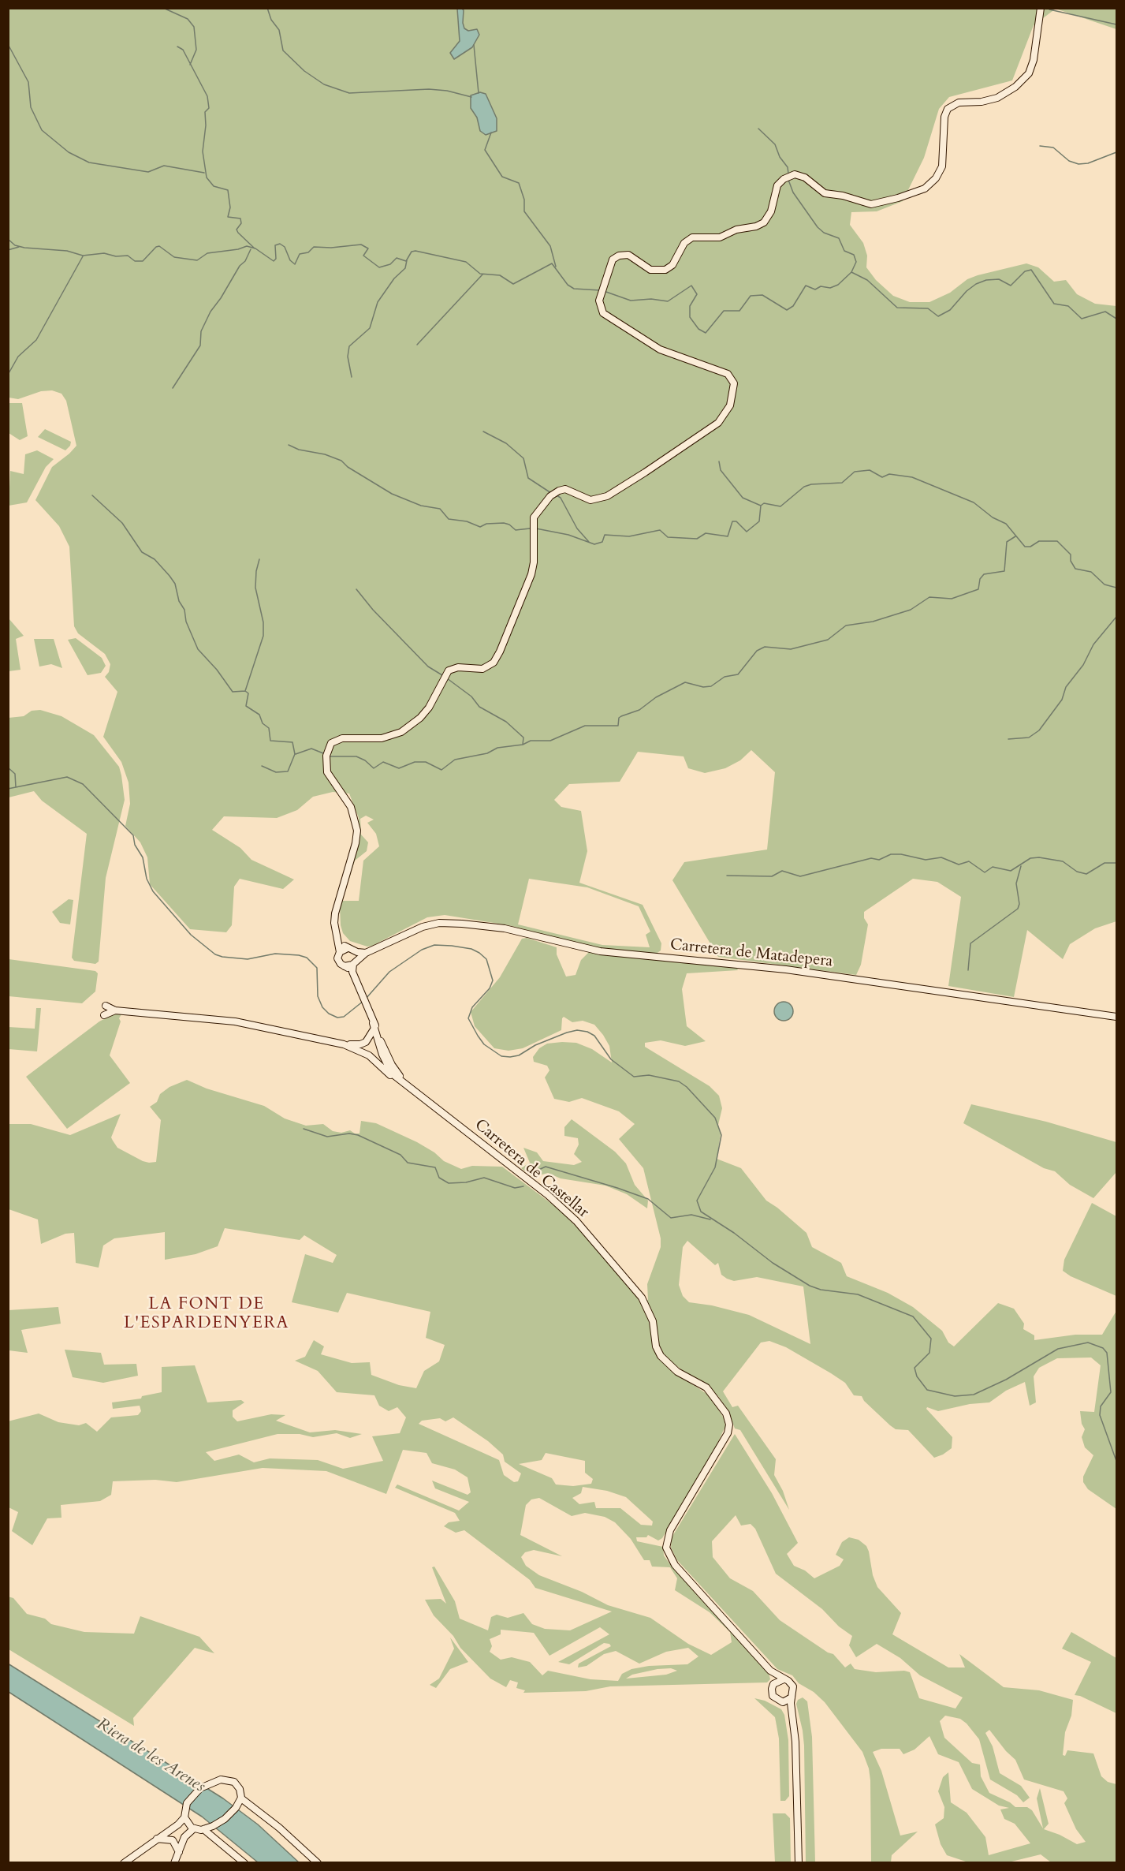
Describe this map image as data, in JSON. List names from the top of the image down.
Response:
{
  "streets": {
    "street": ["Carretera de Matadepera", "Carretera de Castellar"]
  },
  "districts": ["LA FONT DE L'ESPARDENYERA"],
  "water": ["Riera de les Arenes"]
}
